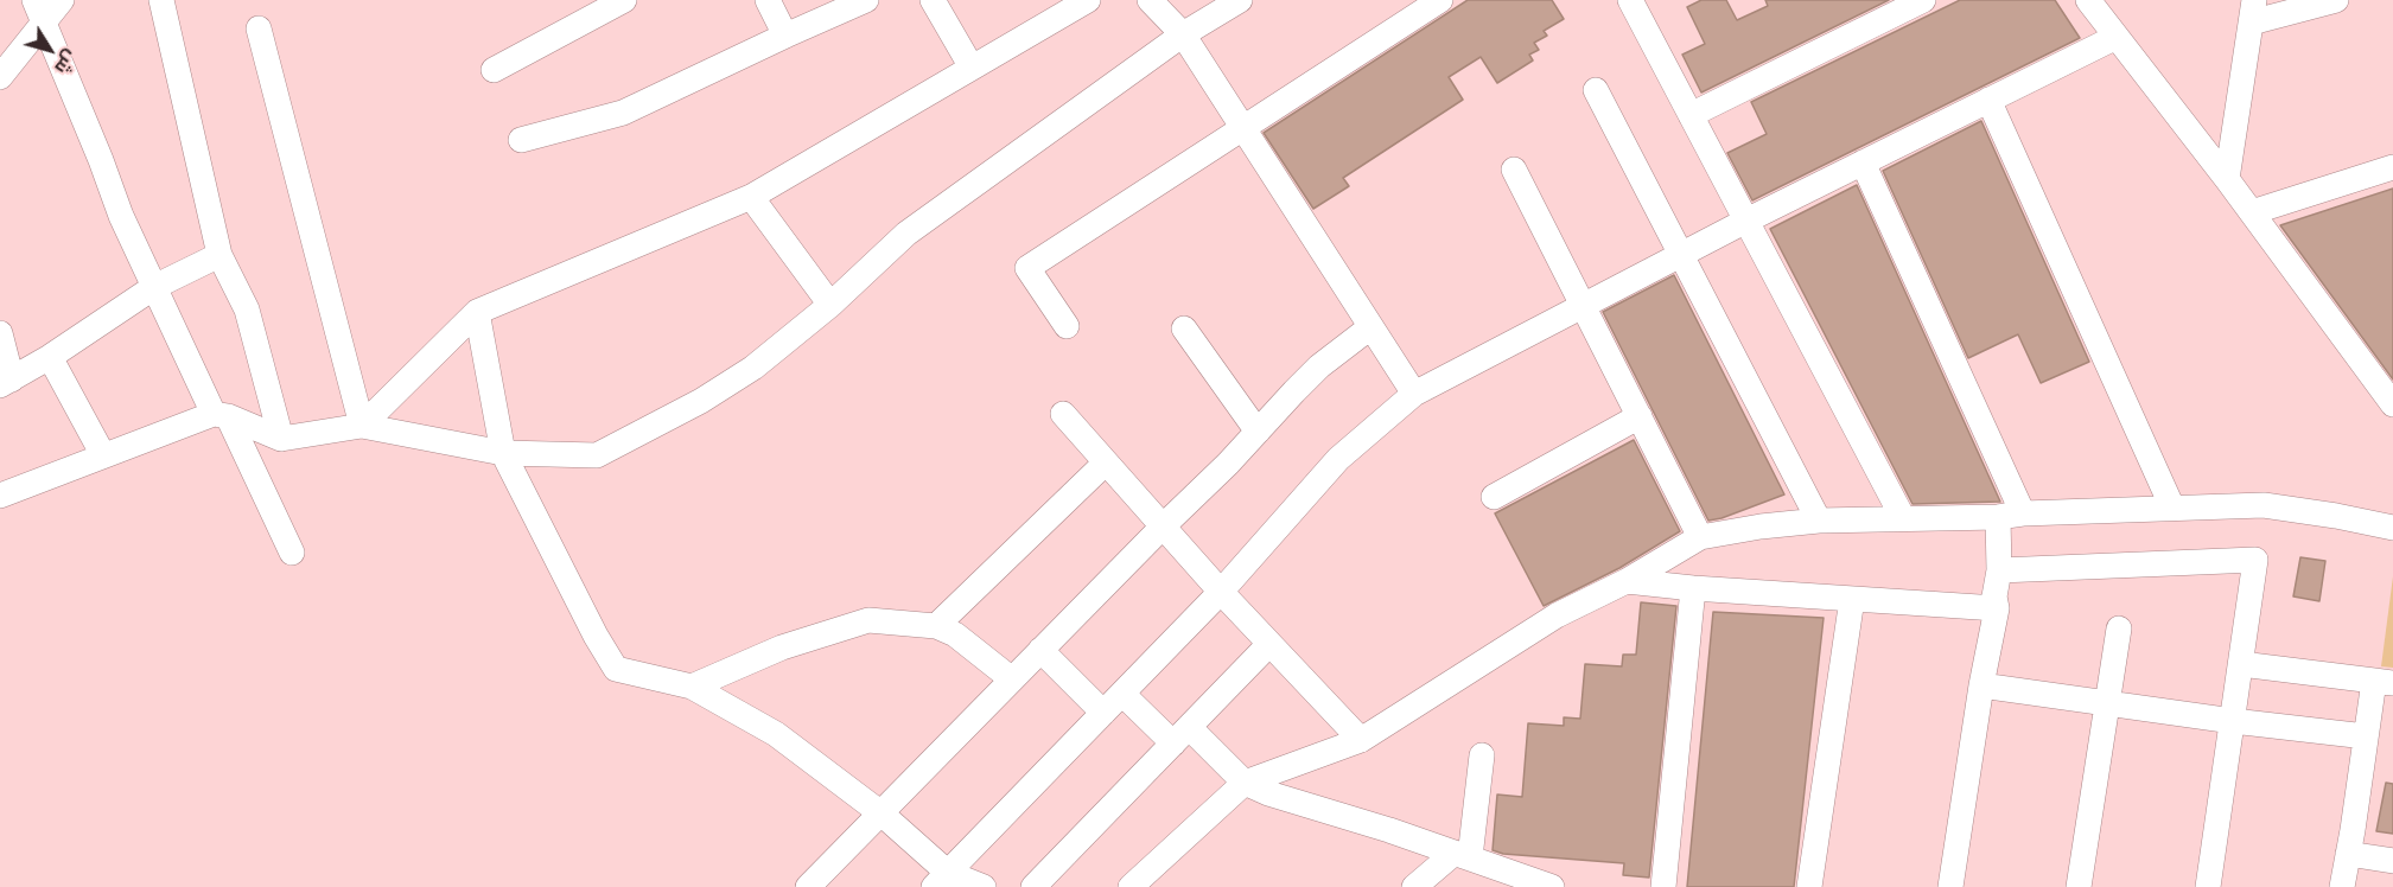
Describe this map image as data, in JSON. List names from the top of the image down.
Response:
{
  "north": "bottom right"
}
